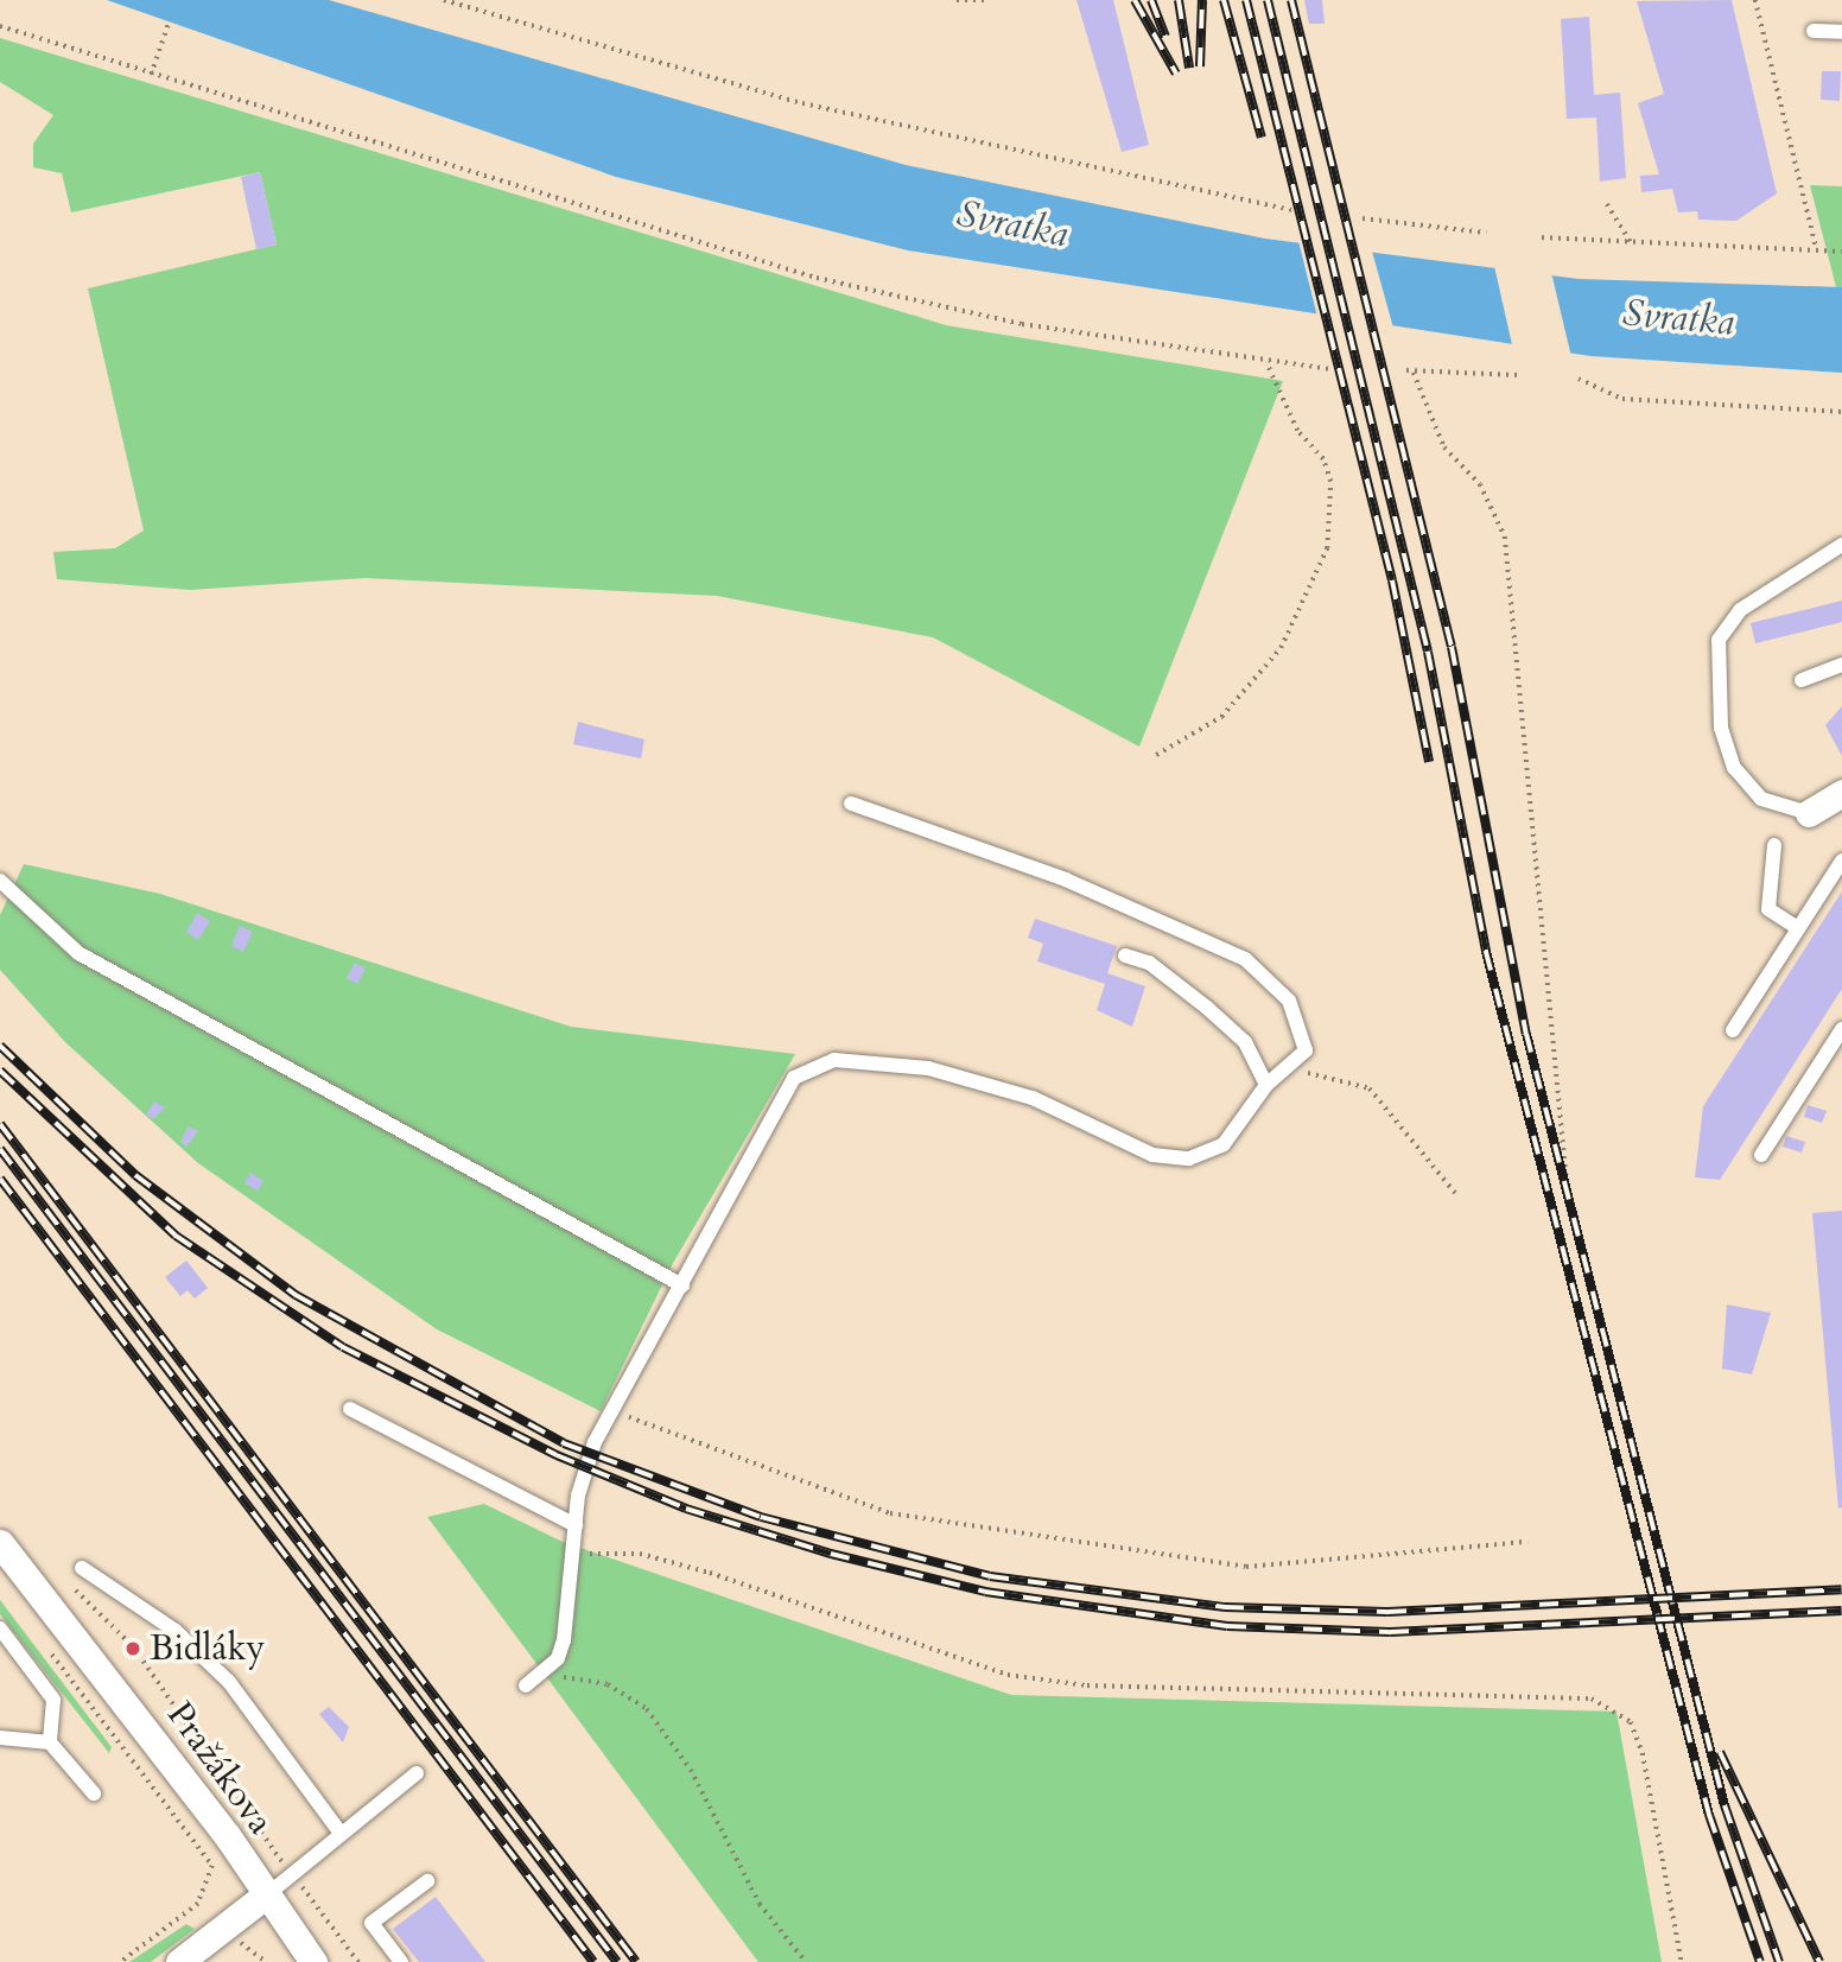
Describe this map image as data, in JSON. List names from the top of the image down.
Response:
{
  "streets": {
    "street": ["Pražákova"]
  },
  "water": ["Svratka"],
  "places": ["Bidláky"]
}
